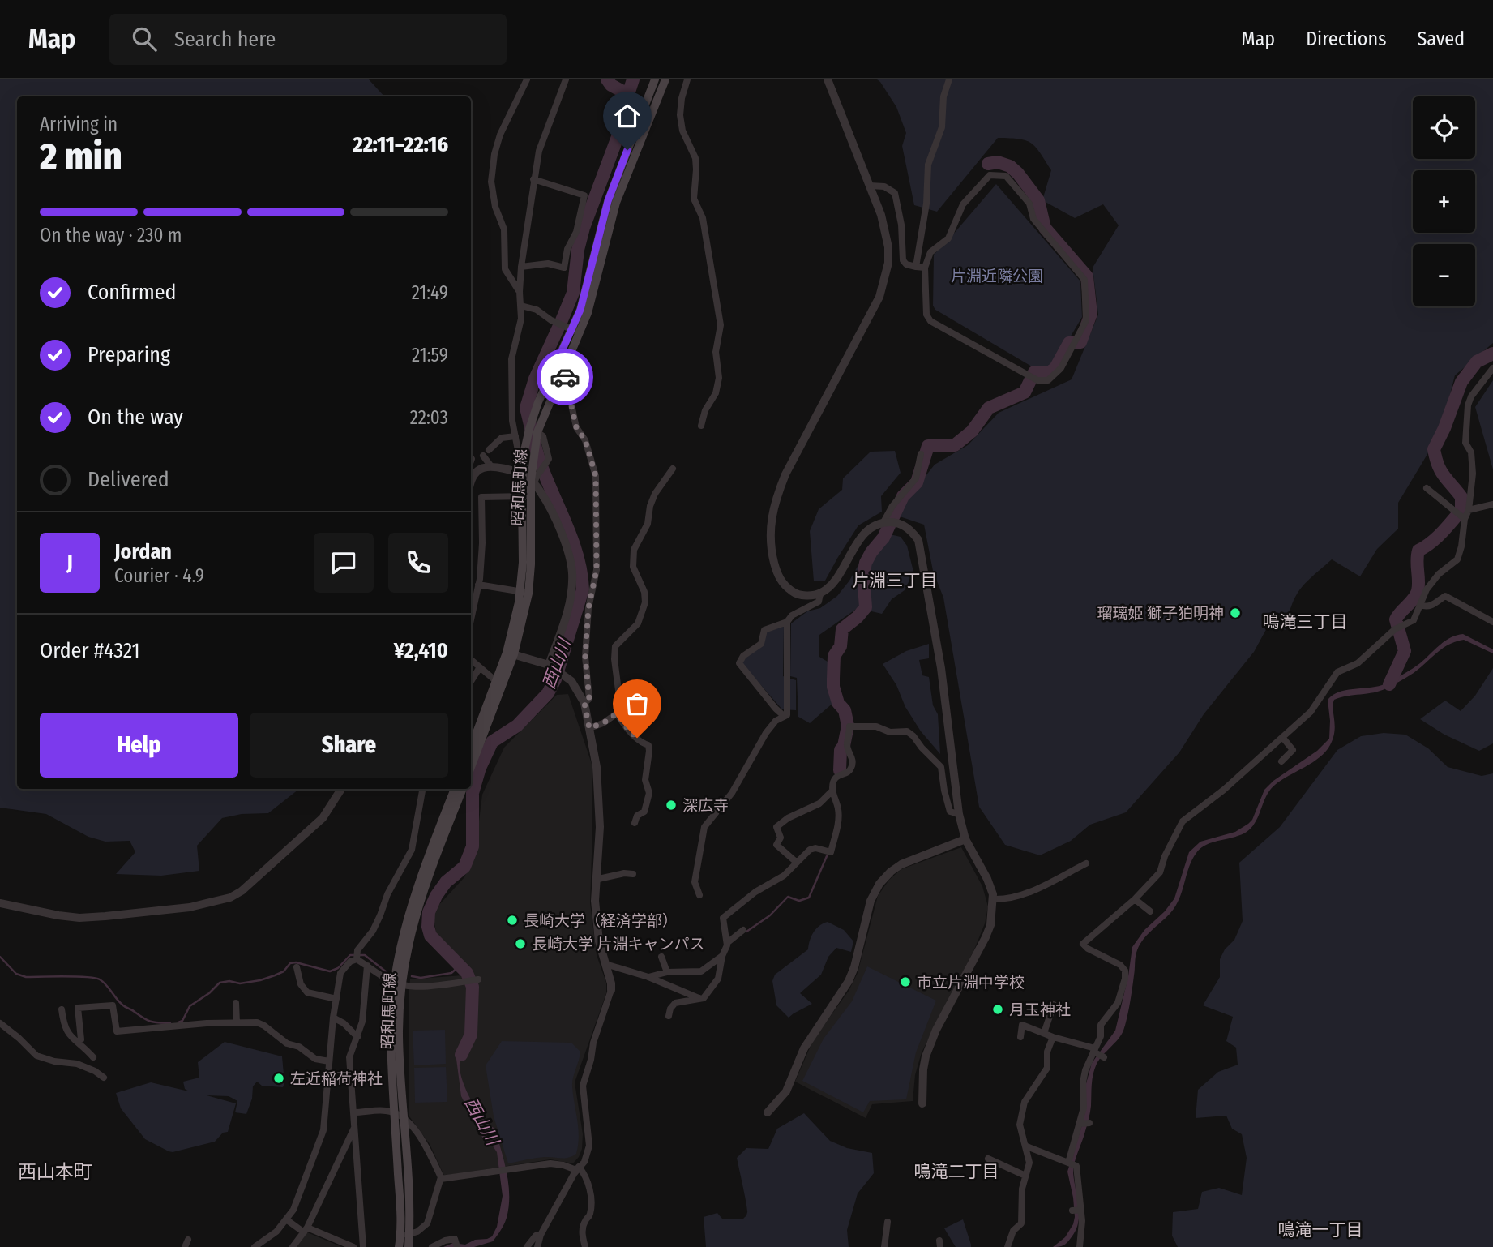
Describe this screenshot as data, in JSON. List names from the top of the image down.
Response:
{
  "streets": {
    "main road": ["昭和馬町線"]
  },
  "districts": [
    "片淵三丁目",
    "鳴滝三丁目",
    "西山本町",
    "鳴滝二丁目",
    "鳴滝一丁目"
  ],
  "water": ["西山川"],
  "parks": ["片淵近隣公園"],
  "places": [
    "瑠璃姫 獅子狛明神",
    "深広寺",
    "長崎大学（経済学部）",
    "長崎大学 片淵キャンパス",
    "市立片淵中学校",
    "月玉神社",
    "左近稲荷神社"
  ],
  "page": {
    "header": "Map",
    "search": "Search here",
    "nav": ["Map", "Directions", "Saved"],
    "map_buttons": ["+", "−"],
    "heading": ["2 min", "Arriving in", "22:11–22:16"],
    "panel": [
      "Jordan",
      "Courier · 4.9",
      "Order #4321",
      "¥2,410"
    ],
    "bar": "On the way · 230 m",
    "list": [
      ["Confirmed", "21:49"],
      ["Preparing", "21:59"],
      ["On the way", "22:03"],
      "Delivered"
    ],
    "round": "J",
    "buttons": ["Help", "Share"]
  }
}
